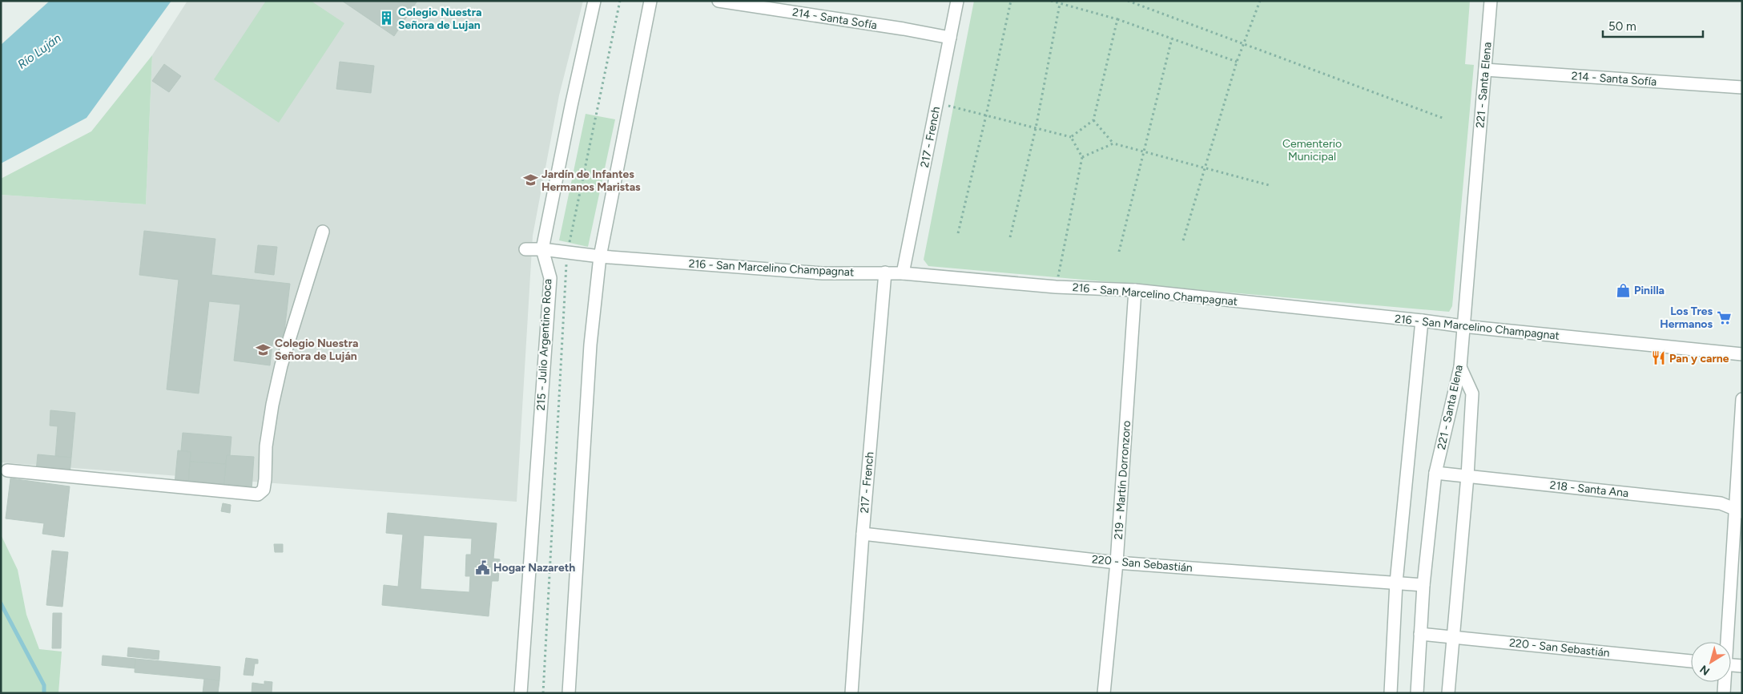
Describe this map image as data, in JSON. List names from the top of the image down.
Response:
{
  "streets": {
    "street": [
      "214 - Santa Sofía",
      "221 - Santa Elena",
      "217 - French",
      "216 - San Marcelino Champagnat",
      "215 - Julio Argentino Roca",
      "219 - Martín Dorronzoro",
      "218 - Santa Ana",
      "220 - San Sebastián"
    ]
  },
  "crossings": [
    ["214 - Santa Sofía", "221 - Santa Elena"],
    ["214 - Santa Sofía", "217 - French"],
    ["221 - Santa Elena", "216 - San Marcelino Champagnat"],
    ["221 - Santa Elena", "218 - Santa Ana"],
    ["221 - Santa Elena", "220 - San Sebastián"],
    ["217 - French", "216 - San Marcelino Champagnat"],
    ["217 - French", "220 - San Sebastián"],
    ["216 - San Marcelino Champagnat", "215 - Julio Argentino Roca"],
    ["216 - San Marcelino Champagnat", "219 - Martín Dorronzoro"],
    ["219 - Martín Dorronzoro", "220 - San Sebastián"]
  ],
  "water": ["Río Luján"],
  "parks": ["Cementerio Municipal"],
  "places": {
    "building": ["Colegio Nuestra Señora de Lujan"],
    "school or university": ["Jardín de Infantes Hermanos Maristas", "Colegio Nuestra Señora de Luján"],
    "shop": ["Pinilla"],
    "supermarket": ["Los Tres Hermanos"],
    "restaurant": ["Pan y carne"],
    "public building": ["Hogar Nazareth"]
  },
  "scale_bar": "50 m",
  "north": "bottom left"
}
